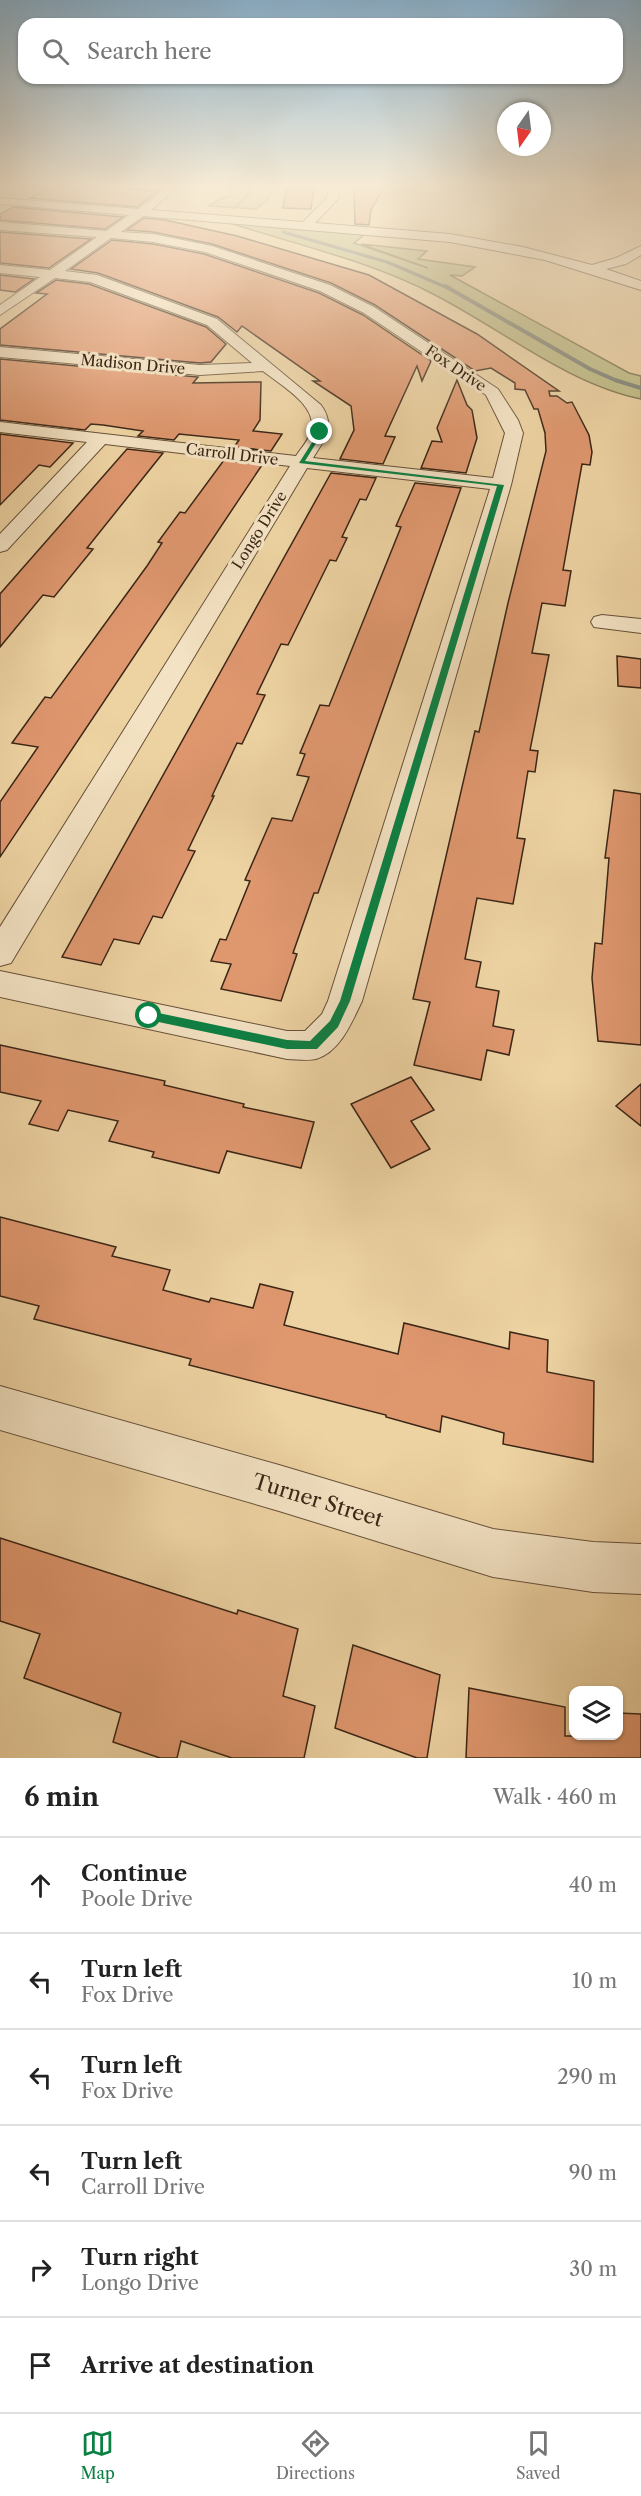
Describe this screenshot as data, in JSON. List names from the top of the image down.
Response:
{
  "streets": {
    "street": [
      "Madison Drive",
      "Fox Drive",
      "Carroll Drive",
      "Longo Drive",
      "Turner Street"
    ]
  },
  "crossings": [
    ["Madison Drive", "Longo Drive"],
    ["Fox Drive", "Carroll Drive"],
    ["Carroll Drive", "Longo Drive"]
  ],
  "north": "bottom",
  "page": {
    "search": "Search here",
    "heading": ["6 min", "Walk · 460 m"],
    "list": [
      ["Continue", "Poole Drive", "40 m"],
      ["Turn left", "Fox Drive", "10 m"],
      ["Turn left", "Fox Drive", "290 m"],
      ["Turn left", "Carroll Drive", "90 m"],
      ["Turn right", "Longo Drive", "30 m"],
      "Arrive at destination"
    ],
    "nav": ["Map", "Directions", "Saved"]
  }
}
